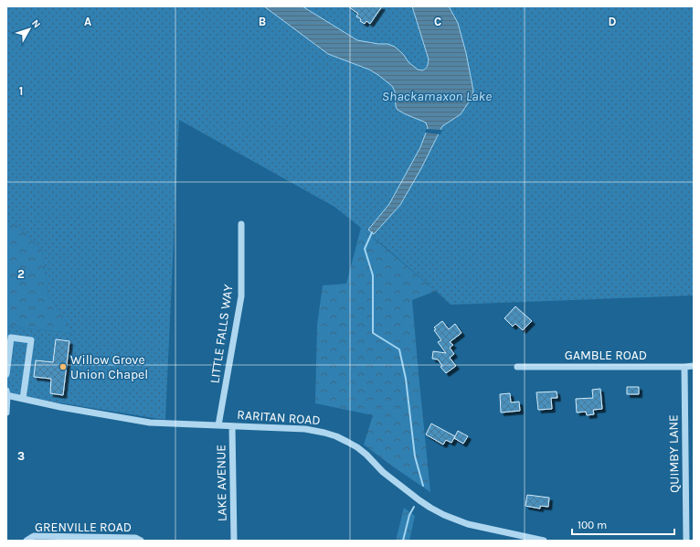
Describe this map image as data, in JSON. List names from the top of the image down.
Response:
{
  "streets": {
    "street": [
      "LITTLE FALLS WAY",
      "GAMBLE ROAD",
      "RARITAN ROAD",
      "QUIMBY LANE",
      "LAKE AVENUE",
      "GRENVILLE ROAD"
    ]
  },
  "crossings": [
    ["LITTLE FALLS WAY", "RARITAN ROAD"],
    ["GAMBLE ROAD", "QUIMBY LANE"],
    ["RARITAN ROAD", "LAKE AVENUE"]
  ],
  "water": ["Shackamaxon Lake"],
  "places": ["Willow Grove Union Chapel"],
  "scale_bar": "100 m",
  "north": "top right",
  "grid": {
    "columns": [
      "A",
      "B",
      "C",
      "D"
    ],
    "rows": ["1", "2", "3"]
  }
}
